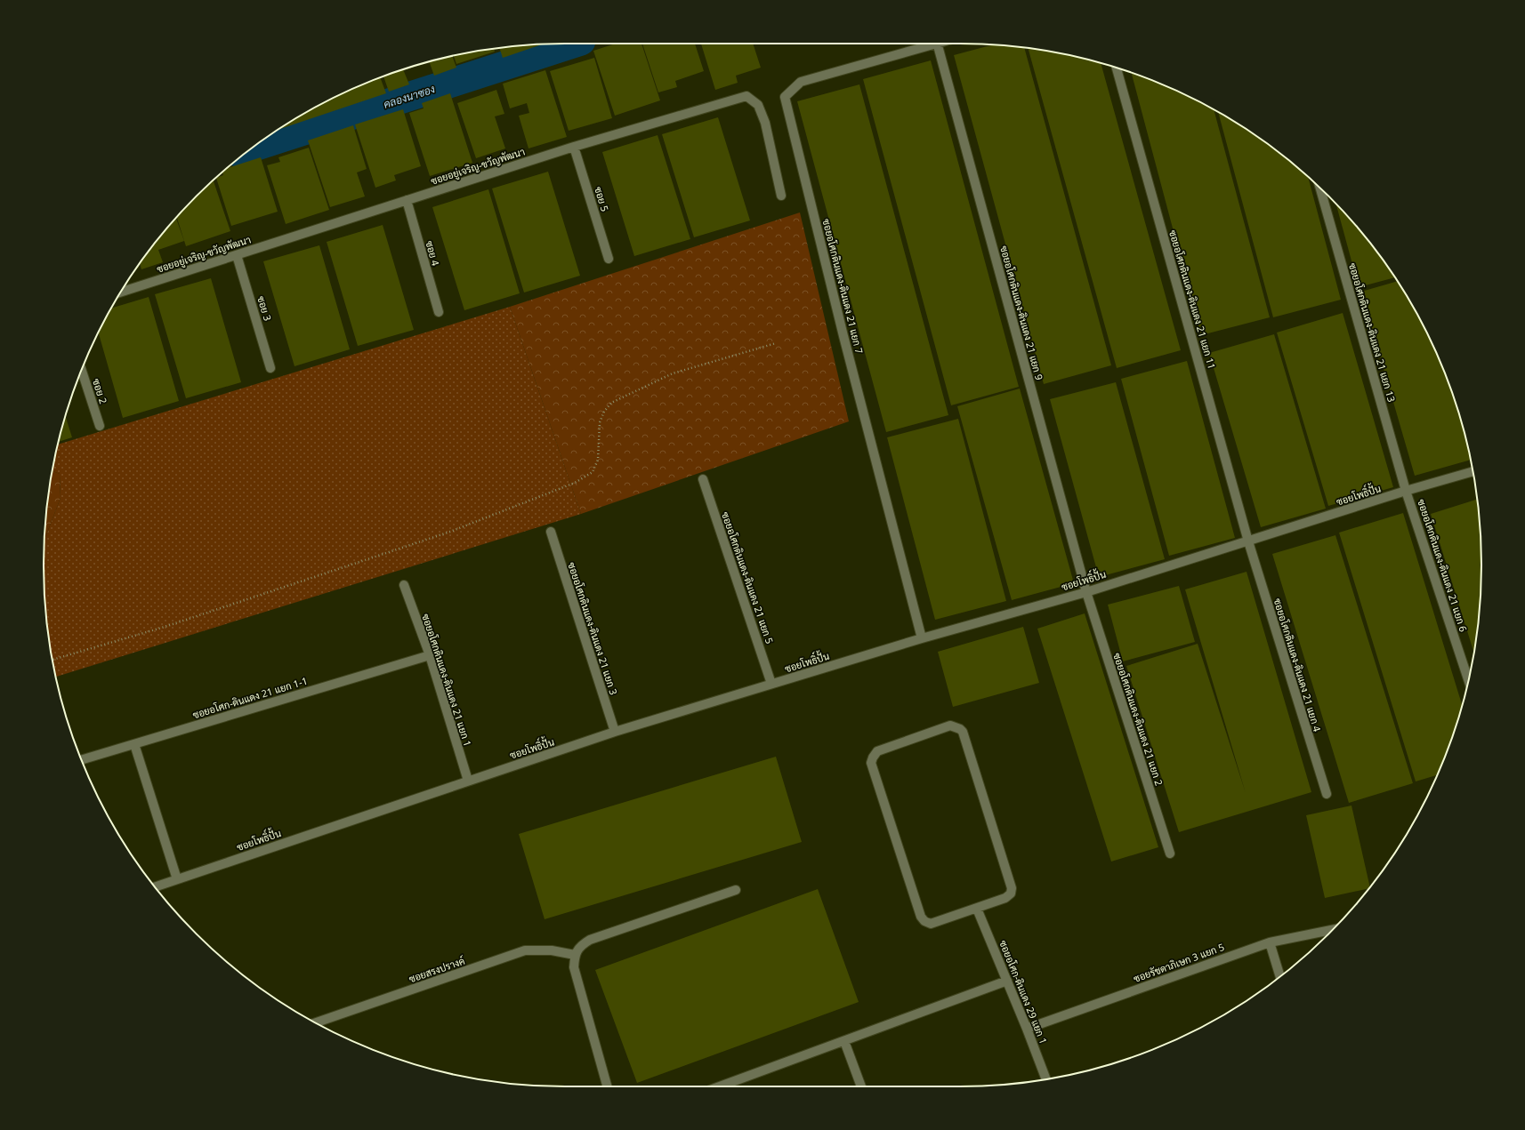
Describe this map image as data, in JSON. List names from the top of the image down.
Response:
{
  "streets": {
    "street": [
      "ซอยอยู่เจริญ-ขวัญพัฒนา",
      "ซอย 5",
      "ซอย 4",
      "ซอยอโศกดินแดง-ดินแดง 21 แยก 7",
      "ซอยอโศกดินแดง-ดินแดง 21 แยก 11",
      "ซอย 3",
      "ซอยอโศกดินแดง-ดินแดง 21 แยก 9",
      "ซอยอโศกดินแดง-ดินแดง 21 แยก 13",
      "ซอย 2",
      "ซอยโพธิ์ปั้น",
      "ซอยอโศกดินแดง-ดินแดง 21 แยก 6",
      "ซอยอโศกดินแดง-ดินแดง 21 แยก 5",
      "ซอยอโศกดินแดง-ดินแดง 21 แยก 3",
      "ซอยอโศกดินแดง-ดินแดง 21 แยก 4",
      "ซอยอโศกดินแดง-ดินแดง 21 แยก 1",
      "ซอยอโศก-ดินแดง 21 แยก 1-1",
      "ซอยอโศกดินแดง-ดินแดง 21 แยก 2",
      "ซอยรัชดาภิเษก 3 แยก 5",
      "ซอยสรงปรางค์",
      "ซอยอโศก-ดินแดง 29 แยก 1"
    ]
  },
  "crossings": [
    ["ซอยอยู่เจริญ-ขวัญพัฒนา", "ซอย 5"],
    ["ซอยอยู่เจริญ-ขวัญพัฒนา", "ซอย 4"],
    ["ซอยอยู่เจริญ-ขวัญพัฒนา", "ซอย 3"],
    ["ซอยอโศกดินแดง-ดินแดง 21 แยก 7", "ซอยโพธิ์ปั้น"],
    ["ซอยอโศกดินแดง-ดินแดง 21 แยก 11", "ซอยโพธิ์ปั้น"],
    ["ซอยอโศกดินแดง-ดินแดง 21 แยก 11", "ซอยอโศกดินแดง-ดินแดง 21 แยก 4"],
    ["ซอยอโศกดินแดง-ดินแดง 21 แยก 9", "ซอยโพธิ์ปั้น"],
    ["ซอยอโศกดินแดง-ดินแดง 21 แยก 9", "ซอยอโศกดินแดง-ดินแดง 21 แยก 2"],
    ["ซอยอโศกดินแดง-ดินแดง 21 แยก 13", "ซอยโพธิ์ปั้น"],
    ["ซอยอโศกดินแดง-ดินแดง 21 แยก 13", "ซอยอโศกดินแดง-ดินแดง 21 แยก 6"],
    ["ซอยโพธิ์ปั้น", "ซอยอโศกดินแดง-ดินแดง 21 แยก 6"],
    ["ซอยโพธิ์ปั้น", "ซอยอโศกดินแดง-ดินแดง 21 แยก 5"],
    ["ซอยโพธิ์ปั้น", "ซอยอโศกดินแดง-ดินแดง 21 แยก 3"],
    ["ซอยโพธิ์ปั้น", "ซอยอโศกดินแดง-ดินแดง 21 แยก 4"],
    ["ซอยโพธิ์ปั้น", "ซอยอโศกดินแดง-ดินแดง 21 แยก 1"],
    ["ซอยโพธิ์ปั้น", "ซอยอโศกดินแดง-ดินแดง 21 แยก 2"],
    ["ซอยอโศกดินแดง-ดินแดง 21 แยก 1", "ซอยอโศก-ดินแดง 21 แยก 1-1"],
    ["ซอยรัชดาภิเษก 3 แยก 5", "ซอยอโศก-ดินแดง 29 แยก 1"]
  ],
  "water": ["คลองนาซอง"]
}
